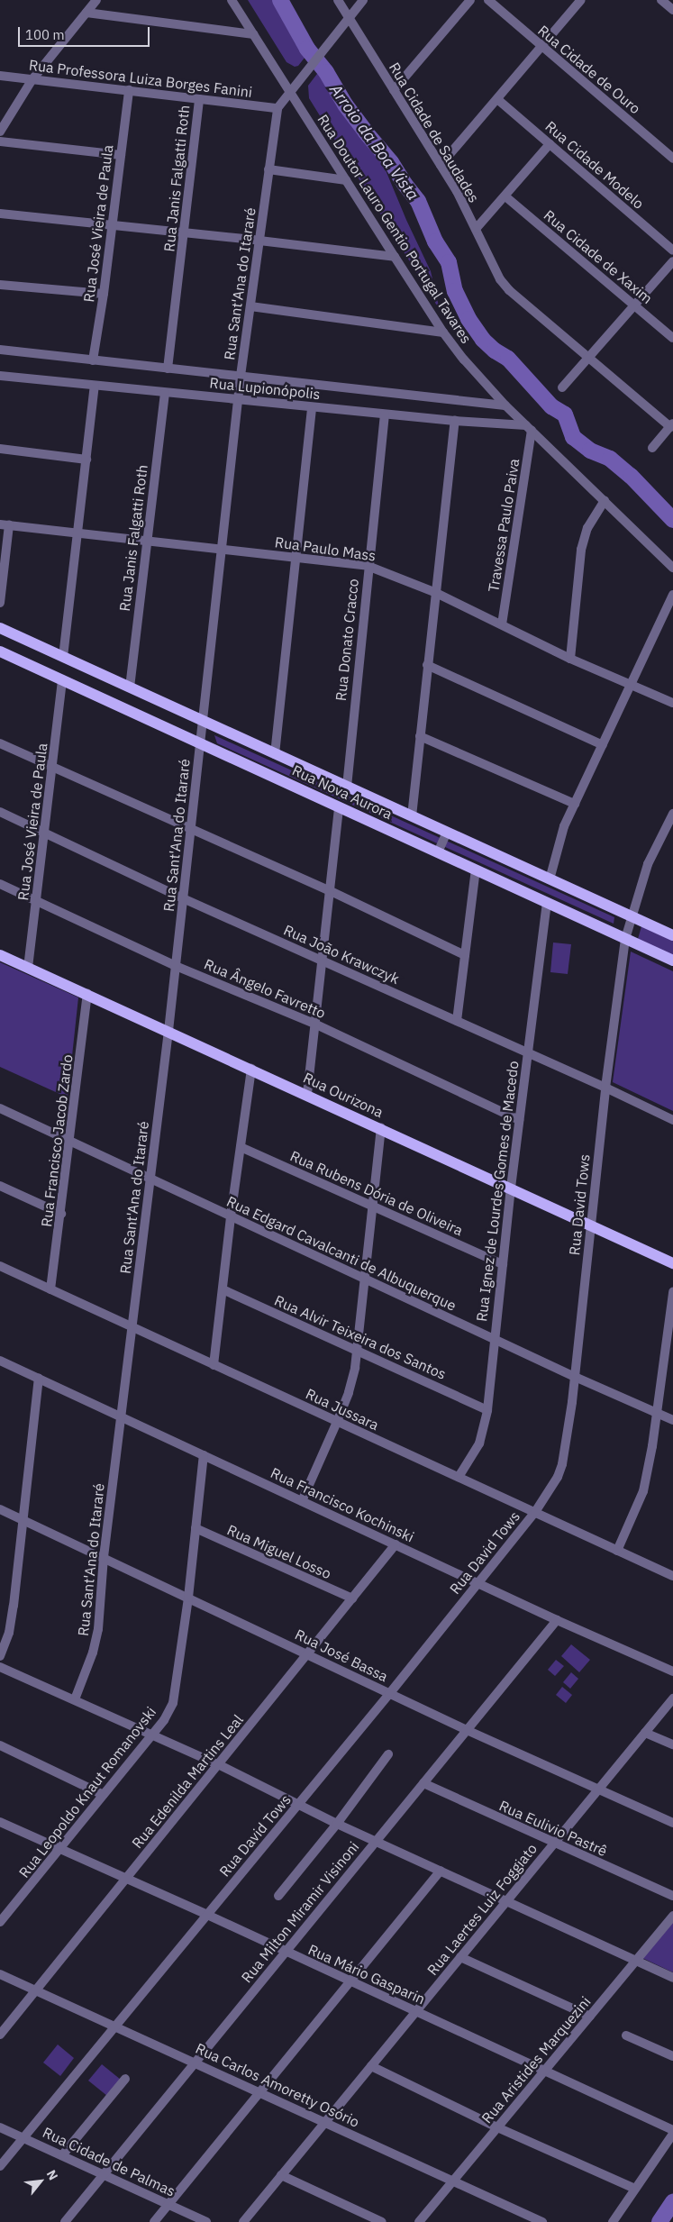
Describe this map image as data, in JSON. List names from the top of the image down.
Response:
{
  "streets": {
    "main road": ["Rua Nova Aurora", "Rua Ourizona"],
    "street": [
      "Rua Cidade de Ouro",
      "Rua Professora Luiza Borges Fanini",
      "Rua Cidade de Saudades",
      "Rua Cidade Modelo",
      "Rua Janis Falgatti Roth",
      "Rua José Vieira de Paula",
      "Rua Doutor Lauro Gentio Portugal Tavares",
      "Rua Cidade de Xaxim",
      "Rua Sant'Ana do Itararé",
      "Rua Lupionópolis",
      "Travessa Paulo Paiva",
      "Rua Paulo Mass",
      "Rua Donato Cracco",
      "Rua João Krawczyk",
      "Rua Ângelo Favretto",
      "Rua Francisco Jacob Zardo",
      "Rua Ignez de Lourdes Gomes de Macedo",
      "Rua Rubens Dória de Oliveira",
      "Rua David Tows",
      "Rua Edgard Cavalcanti de Albuquerque",
      "Rua Alvir Teixeira dos Santos",
      "Rua Jussara",
      "Rua Francisco Kochinski",
      "Rua Miguel Losso",
      "Rua José Bassa",
      "Rua Edenilda Martins Leal",
      "Rua Leopoldo Knaut Romanovski",
      "Rua Eulivio Pastrê",
      "Rua Laertes Luiz Foggiato",
      "Rua Milton Miramir Visinoni",
      "Rua Mário Gasparin",
      "Rua Aristides Marquezini",
      "Rua Carlos Amoretty Osório",
      "Rua Cidade de Palmas"
    ]
  },
  "crossings": [
    ["Rua Professora Luiza Borges Fanini", "Rua Janis Falgatti Roth"],
    ["Rua Professora Luiza Borges Fanini", "Rua José Vieira de Paula"],
    ["Rua Professora Luiza Borges Fanini", "Rua Sant'Ana do Itararé"],
    ["Rua Janis Falgatti Roth", "Rua Lupionópolis"],
    ["Rua Janis Falgatti Roth", "Rua Paulo Mass"],
    ["Rua Janis Falgatti Roth", "Rua Nova Aurora"],
    ["Rua José Vieira de Paula", "Rua Lupionópolis"],
    ["Rua José Vieira de Paula", "Rua Nova Aurora"],
    ["Rua José Vieira de Paula", "Rua João Krawczyk"],
    ["Rua José Vieira de Paula", "Rua Ângelo Favretto"],
    ["Rua José Vieira de Paula", "Rua Ourizona"],
    ["Rua Doutor Lauro Gentio Portugal Tavares", "Rua Lupionópolis"],
    ["Rua Doutor Lauro Gentio Portugal Tavares", "Travessa Paulo Paiva"],
    ["Rua Sant'Ana do Itararé", "Rua Lupionópolis"],
    ["Rua Sant'Ana do Itararé", "Rua Paulo Mass"],
    ["Rua Sant'Ana do Itararé", "Rua Nova Aurora"],
    ["Rua Sant'Ana do Itararé", "Rua João Krawczyk"],
    ["Rua Sant'Ana do Itararé", "Rua Ângelo Favretto"],
    ["Rua Sant'Ana do Itararé", "Rua Ourizona"],
    ["Rua Sant'Ana do Itararé", "Rua Edgard Cavalcanti de Albuquerque"],
    ["Rua Sant'Ana do Itararé", "Rua Jussara"],
    ["Rua Sant'Ana do Itararé", "Rua Francisco Kochinski"],
    ["Rua Sant'Ana do Itararé", "Rua José Bassa"],
    ["Rua Lupionópolis", "Travessa Paulo Paiva"],
    ["Rua Lupionópolis", "Rua Donato Cracco"],
    ["Travessa Paulo Paiva", "Rua Paulo Mass"],
    ["Rua Paulo Mass", "Rua Donato Cracco"],
    ["Rua Donato Cracco", "Rua Nova Aurora"],
    ["Rua Nova Aurora", "Rua Ignez de Lourdes Gomes de Macedo"],
    ["Rua Nova Aurora", "Rua David Tows"],
    ["Rua João Krawczyk", "Rua Ignez de Lourdes Gomes de Macedo"],
    ["Rua João Krawczyk", "Rua David Tows"],
    ["Rua Ângelo Favretto", "Rua Ignez de Lourdes Gomes de Macedo"],
    ["Rua Ourizona", "Rua Francisco Jacob Zardo"],
    ["Rua Ourizona", "Rua Ignez de Lourdes Gomes de Macedo"],
    ["Rua Ourizona", "Rua David Tows"],
    ["Rua Francisco Jacob Zardo", "Rua Edgard Cavalcanti de Albuquerque"],
    ["Rua Francisco Jacob Zardo", "Rua Jussara"],
    ["Rua Ignez de Lourdes Gomes de Macedo", "Rua Rubens Dória de Oliveira"],
    ["Rua Ignez de Lourdes Gomes de Macedo", "Rua Edgard Cavalcanti de Albuquerque"],
    ["Rua Ignez de Lourdes Gomes de Macedo", "Rua Alvir Teixeira dos Santos"],
    ["Rua Ignez de Lourdes Gomes de Macedo", "Rua Jussara"],
    ["Rua David Tows", "Rua Edgard Cavalcanti de Albuquerque"],
    ["Rua David Tows", "Rua Jussara"],
    ["Rua David Tows", "Rua Francisco Kochinski"],
    ["Rua David Tows", "Rua José Bassa"],
    ["Rua David Tows", "Rua Mário Gasparin"],
    ["Rua David Tows", "Rua Carlos Amoretty Osório"],
    ["Rua David Tows", "Rua Cidade de Palmas"],
    ["Rua Francisco Kochinski", "Rua Edenilda Martins Leal"],
    ["Rua Francisco Kochinski", "Rua Leopoldo Knaut Romanovski"],
    ["Rua Francisco Kochinski", "Rua Milton Miramir Visinoni"],
    ["Rua Miguel Losso", "Rua Edenilda Martins Leal"],
    ["Rua Miguel Losso", "Rua Leopoldo Knaut Romanovski"],
    ["Rua José Bassa", "Rua Edenilda Martins Leal"],
    ["Rua José Bassa", "Rua Leopoldo Knaut Romanovski"],
    ["Rua José Bassa", "Rua Laertes Luiz Foggiato"],
    ["Rua José Bassa", "Rua Milton Miramir Visinoni"],
    ["Rua Edenilda Martins Leal", "Rua Mário Gasparin"],
    ["Rua Edenilda Martins Leal", "Rua Carlos Amoretty Osório"],
    ["Rua Leopoldo Knaut Romanovski", "Rua Mário Gasparin"],
    ["Rua Eulivio Pastrê", "Rua Laertes Luiz Foggiato"],
    ["Rua Eulivio Pastrê", "Rua Milton Miramir Visinoni"],
    ["Rua Laertes Luiz Foggiato", "Rua Mário Gasparin"],
    ["Rua Laertes Luiz Foggiato", "Rua Carlos Amoretty Osório"],
    ["Rua Milton Miramir Visinoni", "Rua Mário Gasparin"],
    ["Rua Milton Miramir Visinoni", "Rua Carlos Amoretty Osório"],
    ["Rua Milton Miramir Visinoni", "Rua Cidade de Palmas"],
    ["Rua Mário Gasparin", "Rua Aristides Marquezini"],
    ["Rua Aristides Marquezini", "Rua Carlos Amoretty Osório"]
  ],
  "water": ["Arroio da Boa Vista"],
  "scale_bar": "100 m",
  "north": "top right"
}
